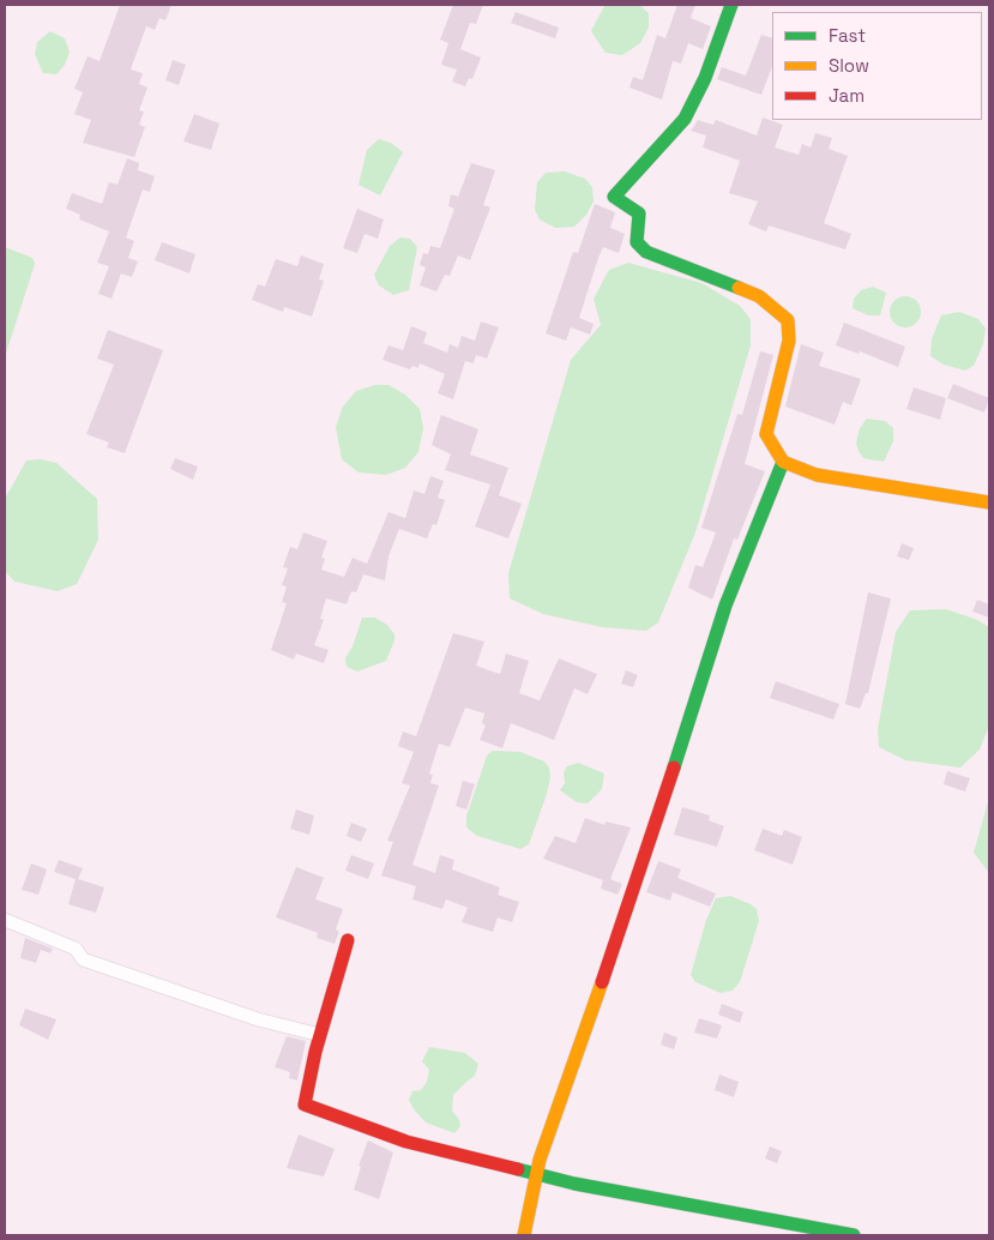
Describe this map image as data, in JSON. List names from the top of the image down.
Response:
{
  "legend": ["Fast", "Slow", "Jam"]
}
